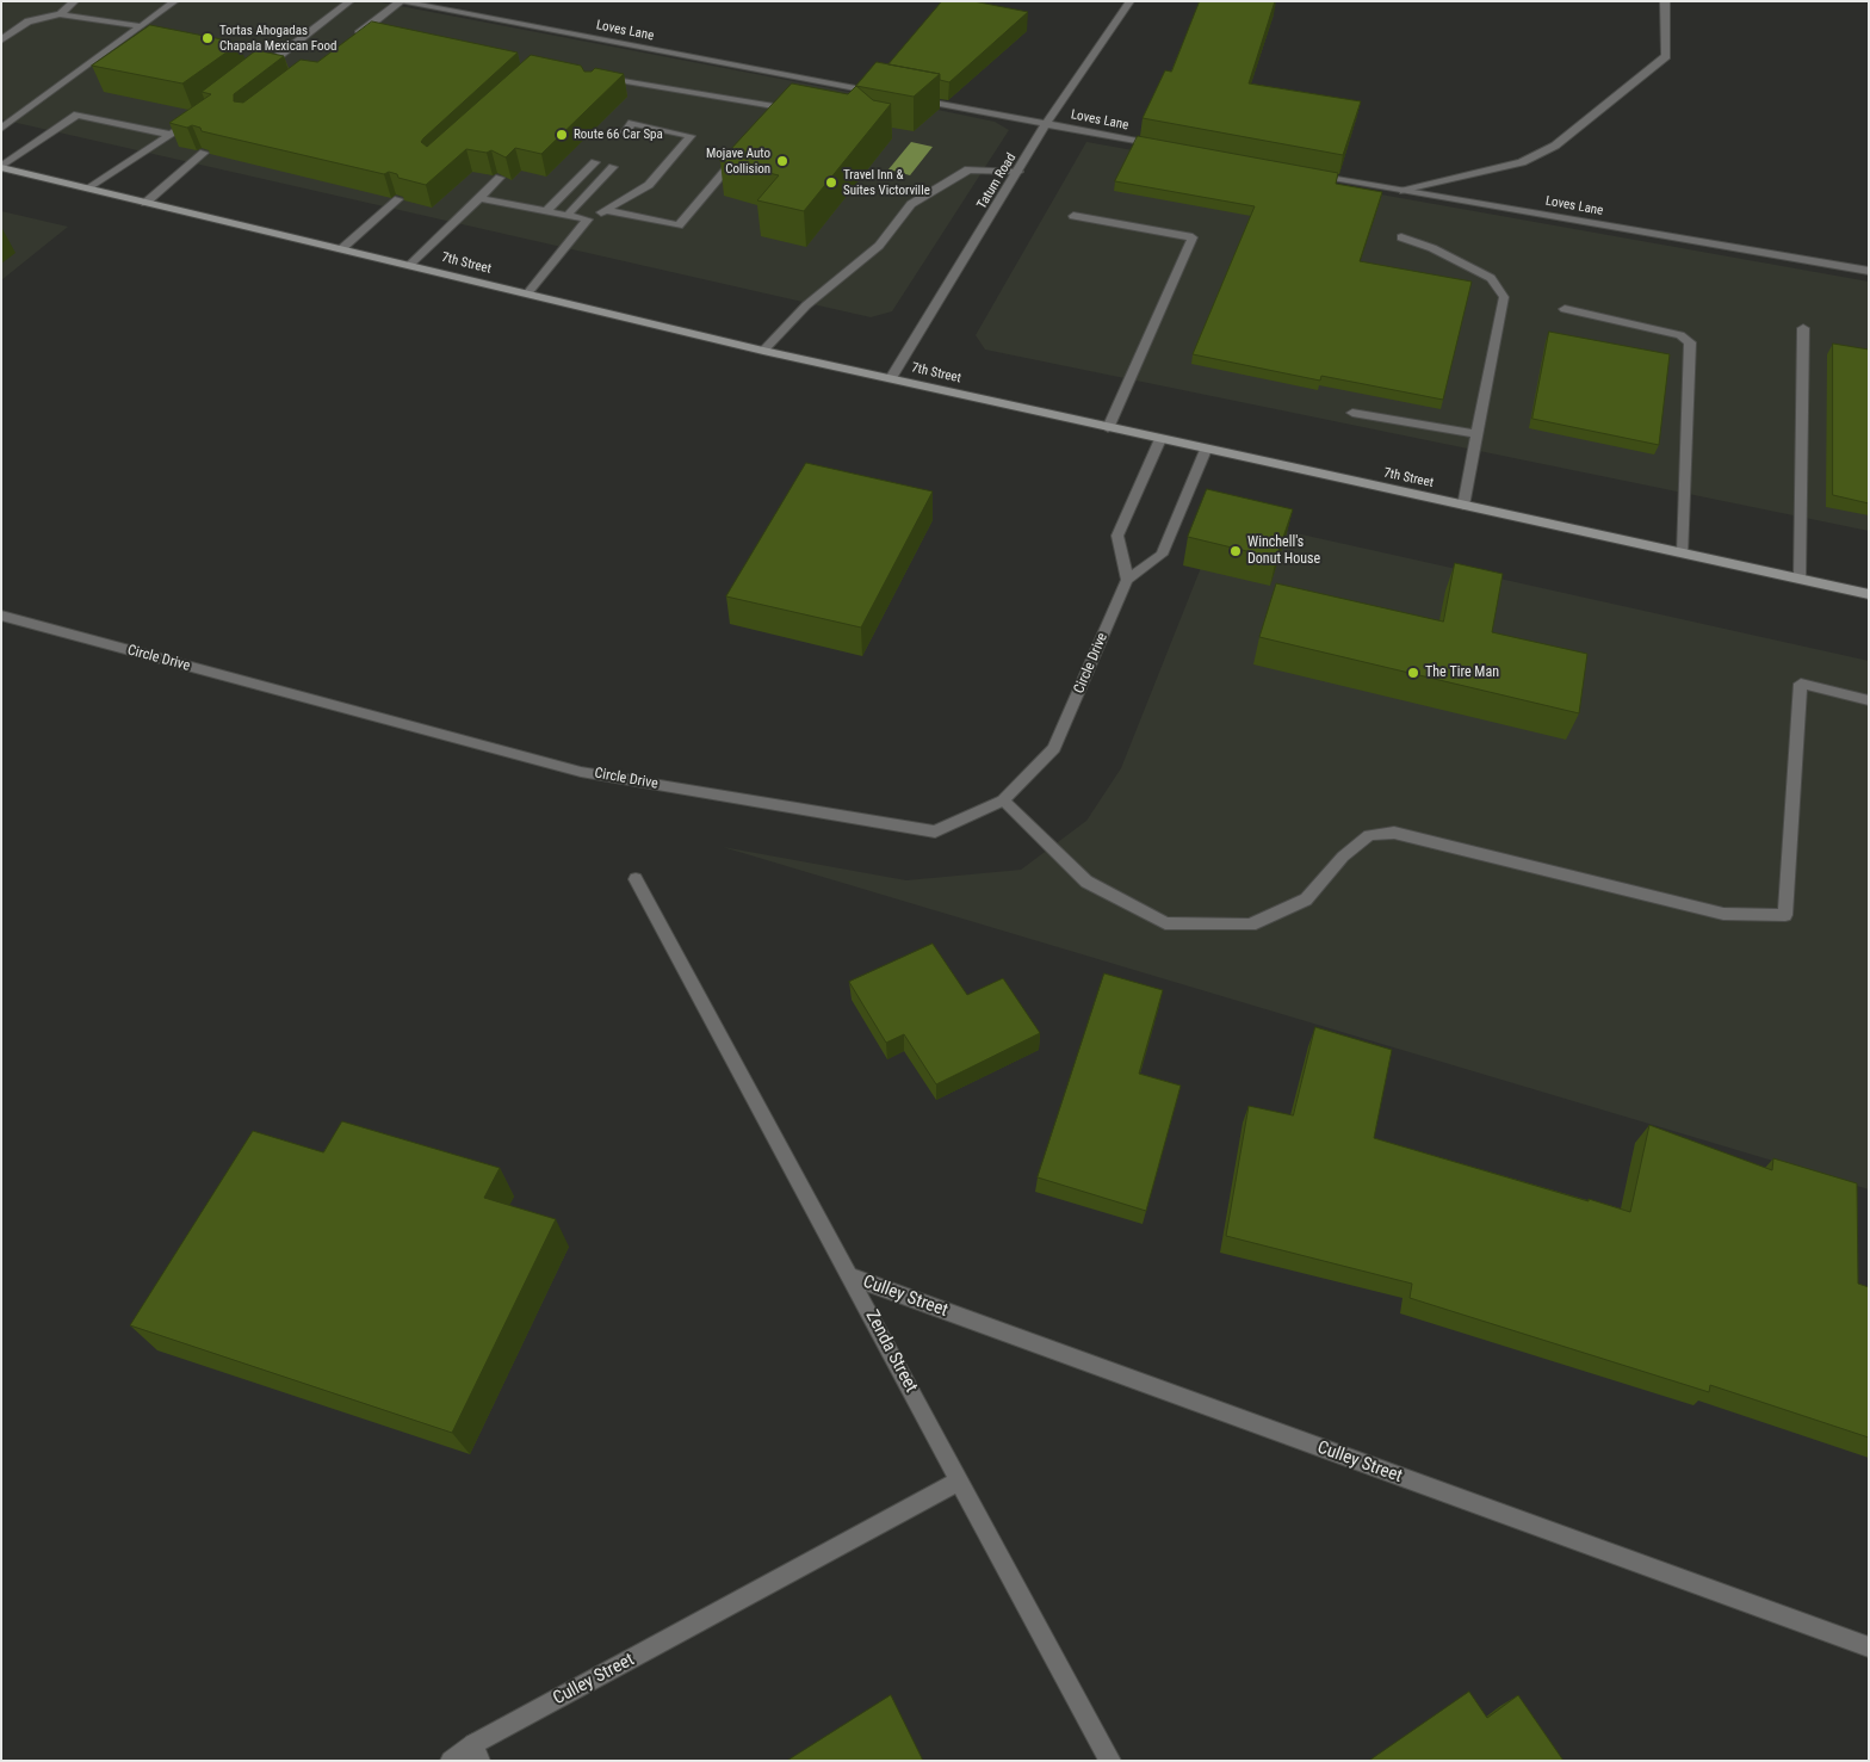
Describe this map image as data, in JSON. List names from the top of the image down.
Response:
{
  "streets": {
    "main road": ["7th Street"],
    "street": [
      "Loves Lane",
      "Tatum Road",
      "Circle Drive",
      "Culley Street",
      "Zenda Street"
    ]
  },
  "crossings": [
    ["Loves Lane", "Tatum Road"],
    ["Tatum Road", "7th Street"],
    ["Culley Street", "Zenda Street"]
  ],
  "places": [
    "Tortas Ahogadas Chapala Mexican Food",
    "Route 66 Car Spa",
    "Mojave Auto Collision",
    "Travel Inn & Suites Victorville",
    "Winchell's Donut House",
    "The Tire Man"
  ]
}
